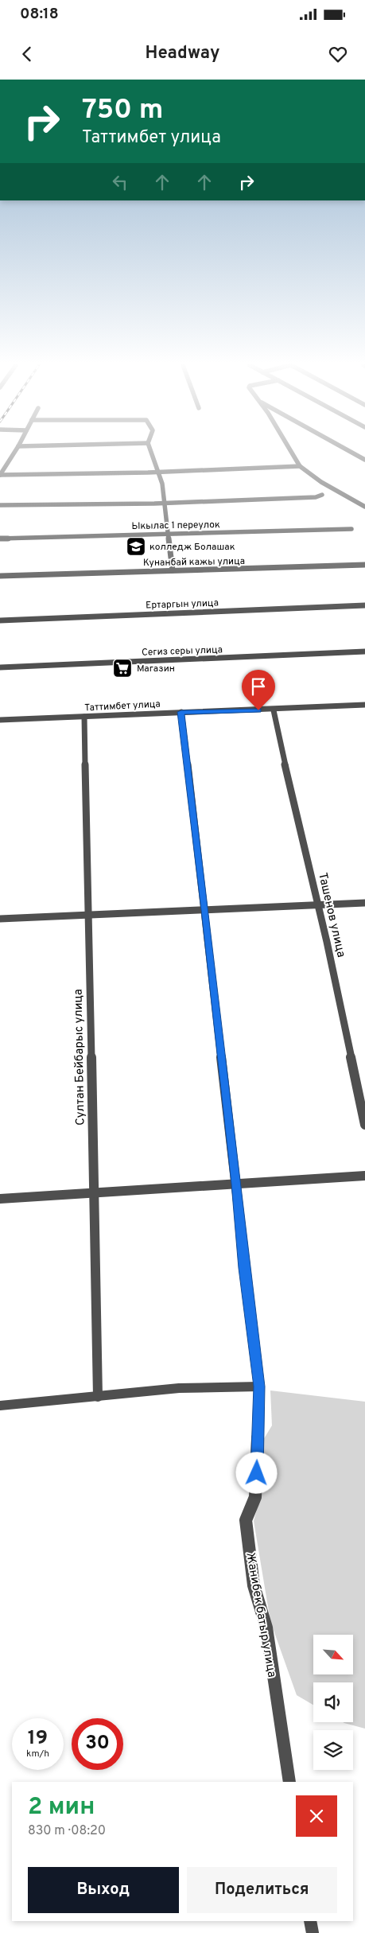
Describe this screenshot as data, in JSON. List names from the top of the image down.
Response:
{
  "streets": {
    "street": [
      "Ыкылас 1 переулок",
      "Кунанбай кажы улица",
      "Ертаргын улица",
      "Сегиз серы улица",
      "Таттимбет улица",
      "Ташенов улица",
      "Султан Бейбарыс улица",
      "Жанибек батыр улица"
    ]
  },
  "crossings": [
    ["Таттимбет улица", "Ташенов улица"],
    ["Таттимбет улица", "Султан Бейбарыс улица"],
    ["Таттимбет улица", "Жанибек батыр улица"]
  ],
  "places": {
    "school or university": ["колледж Болашак"],
    "supermarket": ["Магазин"]
  },
  "north": "bottom right",
  "page": {
    "status": "08:18",
    "header": "Headway",
    "turn": ["750 m", "Таттимбет улица"],
    "speed": "19 km/h",
    "limit": "30",
    "heading": ["2 мин", "830 m · 08:20"],
    "buttons": ["Выход", "Поделиться"]
  }
}
